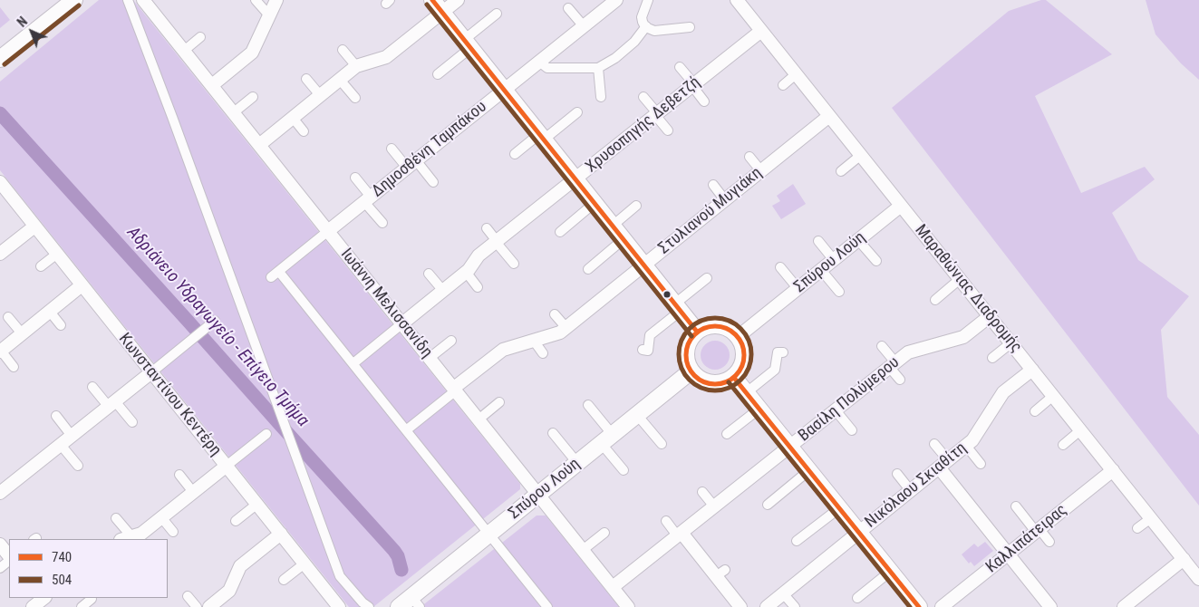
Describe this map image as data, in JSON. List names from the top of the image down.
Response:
{
  "streets": {
    "street": [
      "Χρυσοπηγής Δεβετζή",
      "Δημοσθένη Ταμπάκου",
      "Στυλιανού Μυγιάκη",
      "Σπύρου Λούη",
      "Μαραθώνιας Διαδρομής",
      "Ιωάννη Μελισσανίδη",
      "Κωνσταντίνου Κεντέρη",
      "Βασίλη Πολύμερου",
      "Νικόλαου Σκιαθίτη",
      "Καλλιπάτειρας"
    ]
  },
  "crossings": [
    ["Χρυσοπηγής Δεβετζή", "Μαραθώνιας Διαδρομής"],
    ["Χρυσοπηγής Δεβετζή", "Ιωάννη Μελισσανίδη"],
    ["Δημοσθένη Ταμπάκου", "Ιωάννη Μελισσανίδη"],
    ["Στυλιανού Μυγιάκη", "Μαραθώνιας Διαδρομής"],
    ["Στυλιανού Μυγιάκη", "Ιωάννη Μελισσανίδη"],
    ["Σπύρου Λούη", "Μαραθώνιας Διαδρομής"],
    ["Σπύρου Λούη", "Ιωάννη Μελισσανίδη"],
    ["Μαραθώνιας Διαδρομής", "Βασίλη Πολύμερου"],
    ["Μαραθώνιας Διαδρομής", "Νικόλαου Σκιαθίτη"],
    ["Μαραθώνιας Διαδρομής", "Καλλιπάτειρας"],
    ["Ιωάννη Μελισσανίδη", "Βασίλη Πολύμερου"]
  ],
  "water": ["Αδριάνειο Υδραγωγείο - Επίγειο Τμήμα"],
  "lines": ["transit line 740", "transit line 504"],
  "legend": ["740", "504"],
  "north": "top left"
}
